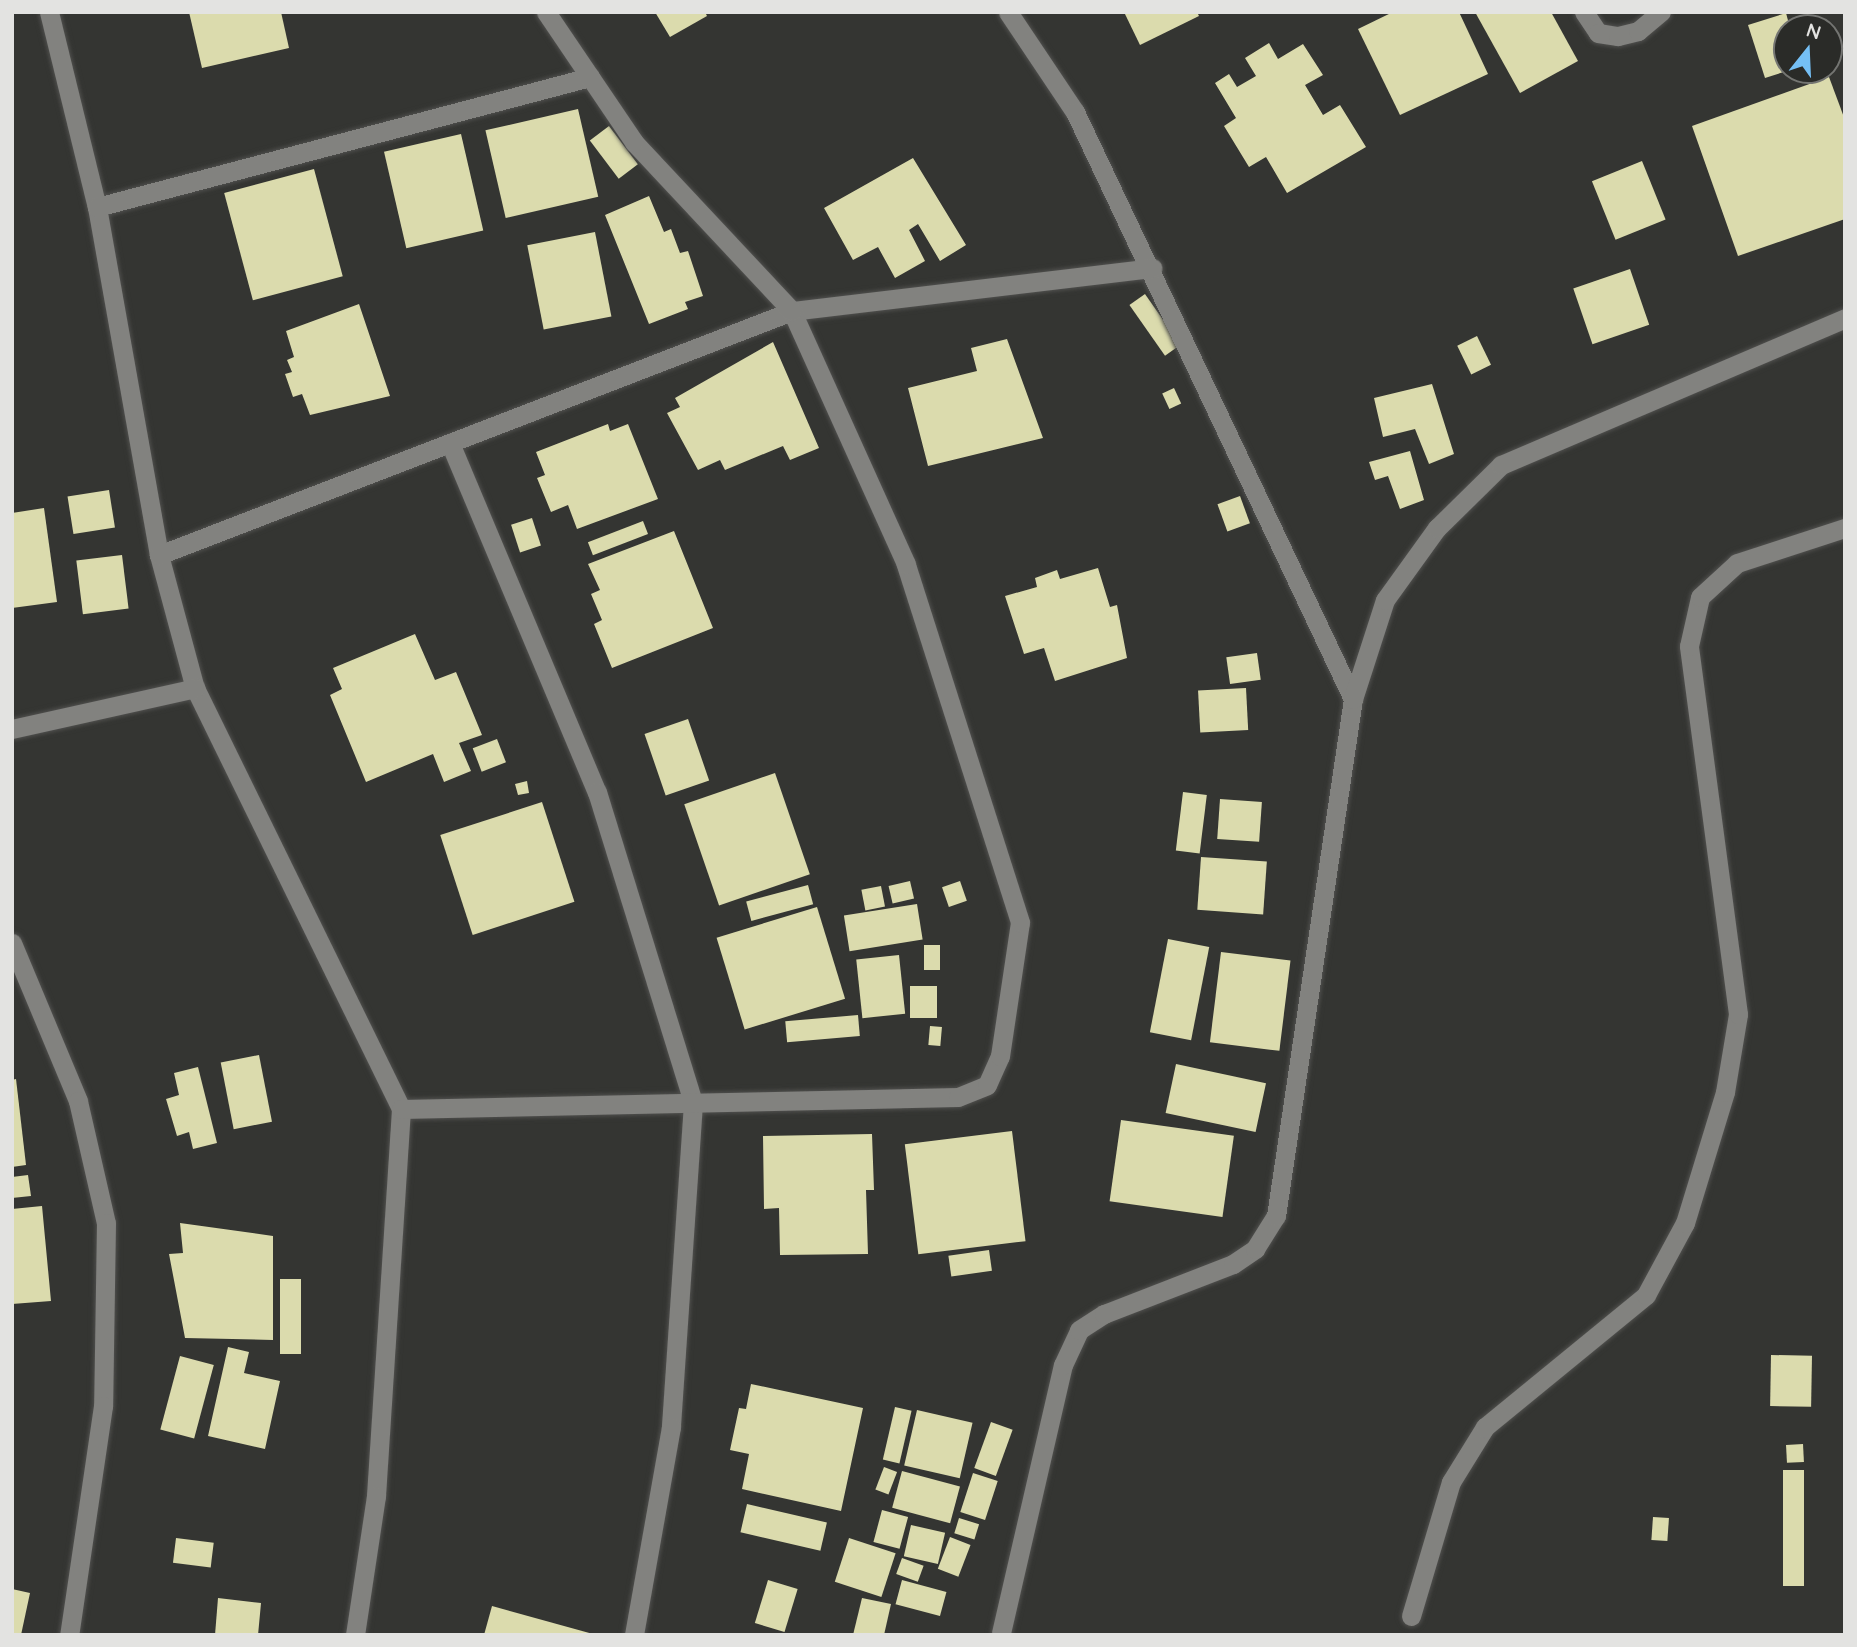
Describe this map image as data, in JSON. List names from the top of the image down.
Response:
{
  "north": "top"
}
